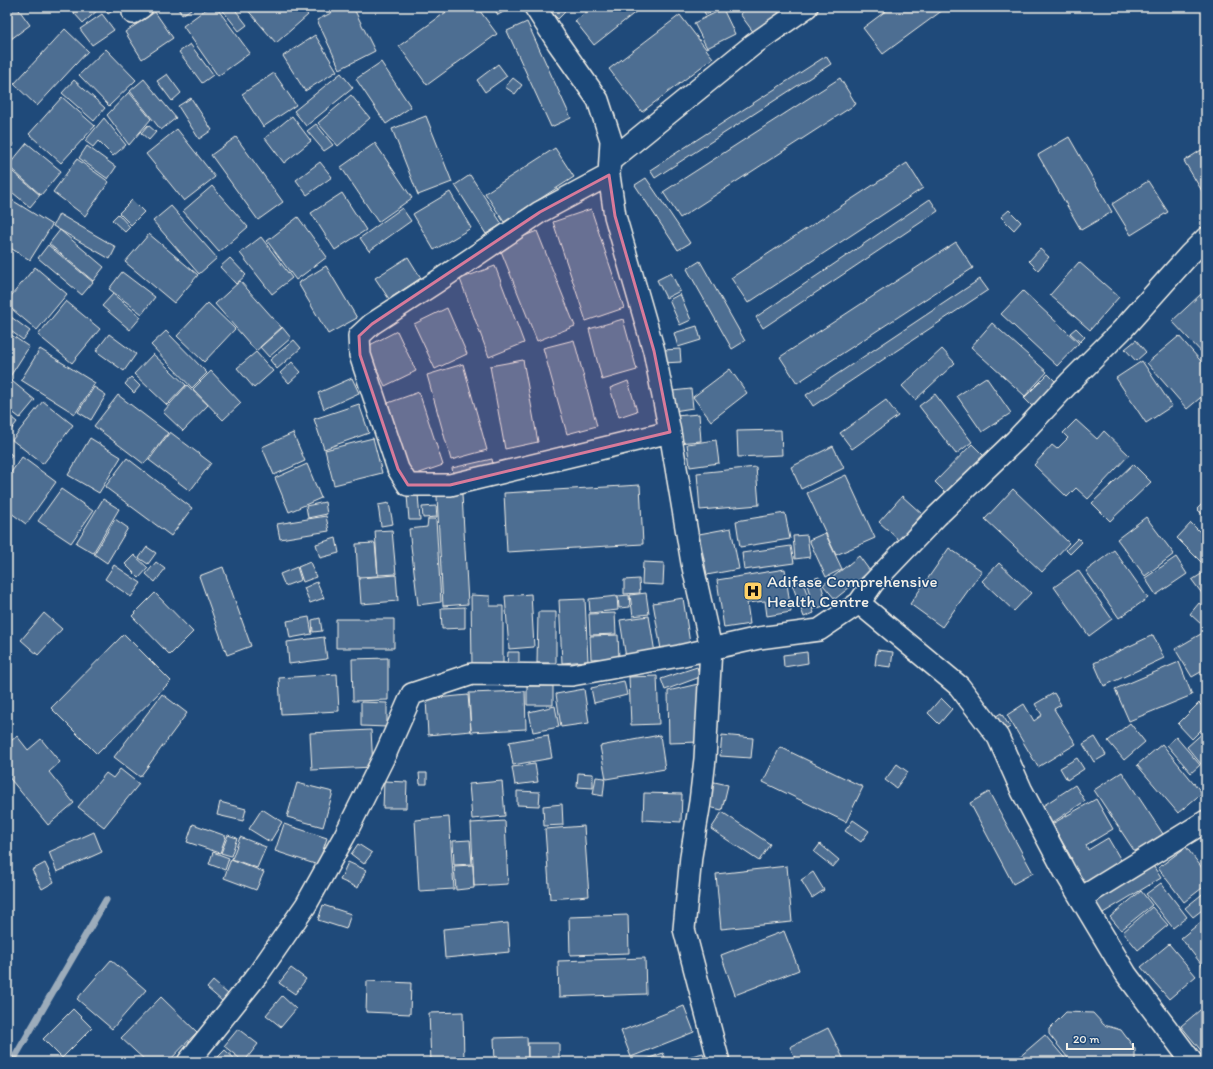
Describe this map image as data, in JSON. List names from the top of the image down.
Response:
{
  "places": {
    "hospital": ["Adifase Comprehensive Health Centre"]
  },
  "scale_bar": "20 m"
}
